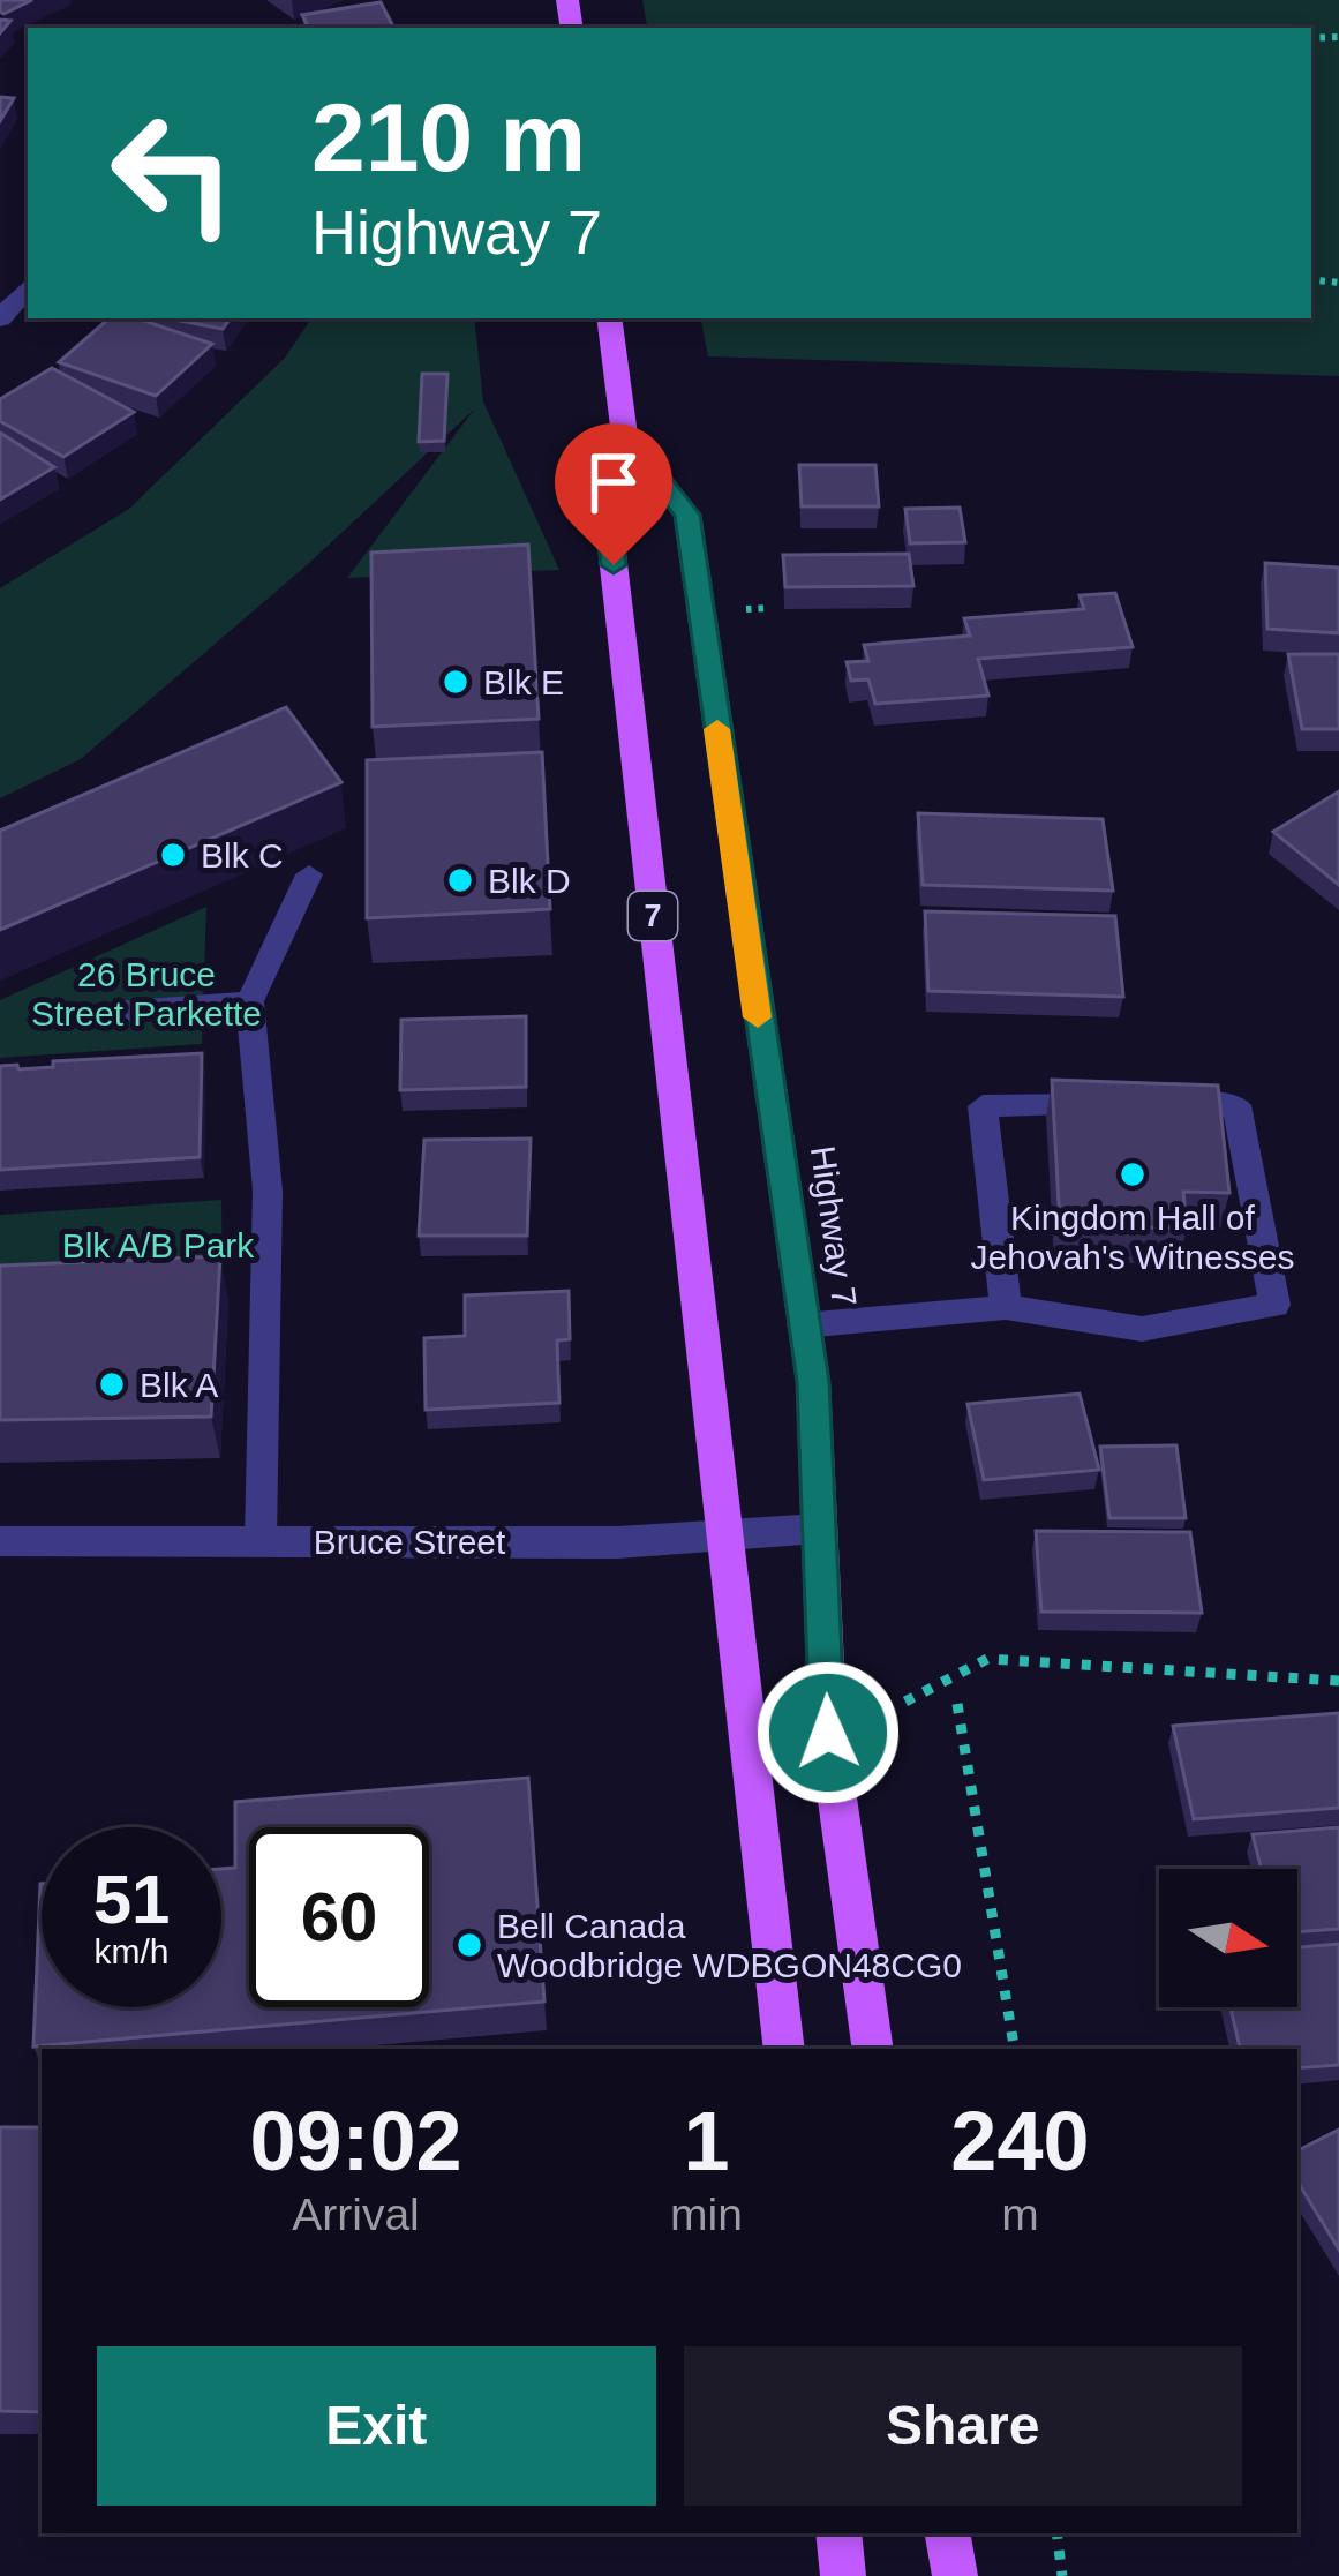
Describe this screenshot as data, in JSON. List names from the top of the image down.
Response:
{
  "streets": {
    "main road": ["7", "Highway 7"],
    "street": ["Bruce Street"]
  },
  "crossings": [
    ["7", "Highway 7"],
    ["7", "Bruce Street"],
    ["Highway 7", "Bruce Street"]
  ],
  "parks": ["26 Bruce Street Parkette", "Blk A/B Park"],
  "places": [
    "Blk E",
    "Blk C",
    "Blk D",
    "Kingdom Hall of Jehovah's Witnesses",
    "Blk A",
    "Bell Canada Woodbridge WDBGON48CG0"
  ],
  "north": "right",
  "page": {
    "turn": ["210 m", "Highway 7"],
    "speed": "51 km/h",
    "limit": "60",
    "eta": [
      "09:02",
      "Arrival",
      "1",
      "min",
      "240",
      "m"
    ],
    "buttons": ["Exit", "Share"]
  }
}
